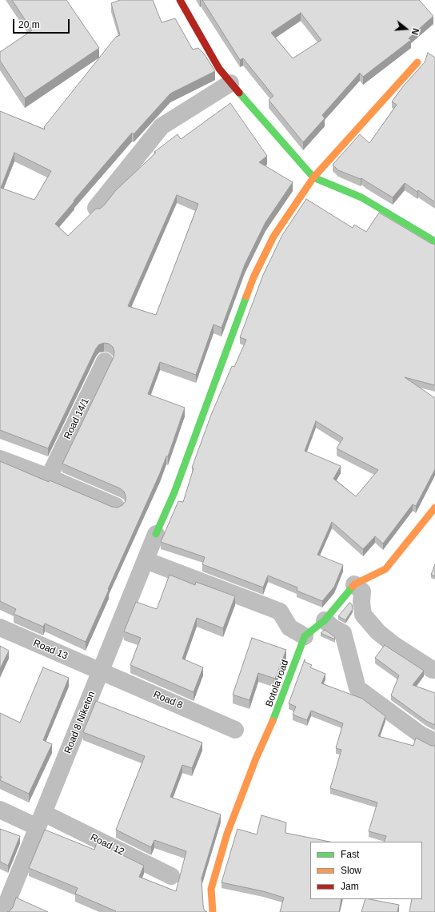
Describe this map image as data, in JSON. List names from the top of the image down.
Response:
{
  "streets": {
    "street": [
      "Road 14/1",
      "Road 13",
      "Botola road",
      "Road 8",
      "Road 8 Niketon",
      "Road 12"
    ]
  },
  "crossings": [
    ["Road 13", "Road 8"],
    ["Road 13", "Road 8 Niketon"],
    ["Road 8", "Road 8 Niketon"],
    ["Road 8 Niketon", "Road 12"]
  ],
  "legend": ["Fast", "Slow", "Jam"],
  "scale_bar": "20 m",
  "north": "right"
}
